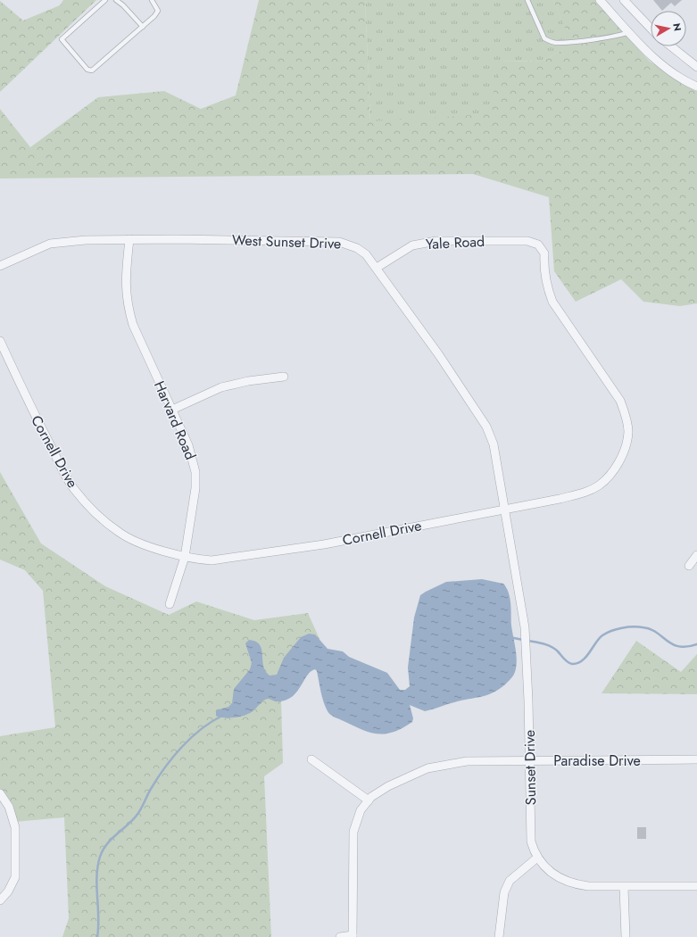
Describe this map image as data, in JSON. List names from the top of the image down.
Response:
{
  "streets": {
    "street": [
      "West Sunset Drive",
      "Yale Road",
      "Harvard Road",
      "Cornell Drive",
      "Paradise Drive",
      "Sunset Drive"
    ]
  },
  "crossings": [
    ["West Sunset Drive", "Yale Road"],
    ["West Sunset Drive", "Harvard Road"],
    ["West Sunset Drive", "Cornell Drive"],
    ["West Sunset Drive", "Sunset Drive"],
    ["Yale Road", "Cornell Drive"],
    ["Harvard Road", "Cornell Drive"],
    ["Cornell Drive", "Sunset Drive"],
    ["Paradise Drive", "Sunset Drive"]
  ],
  "north": "right"
}
